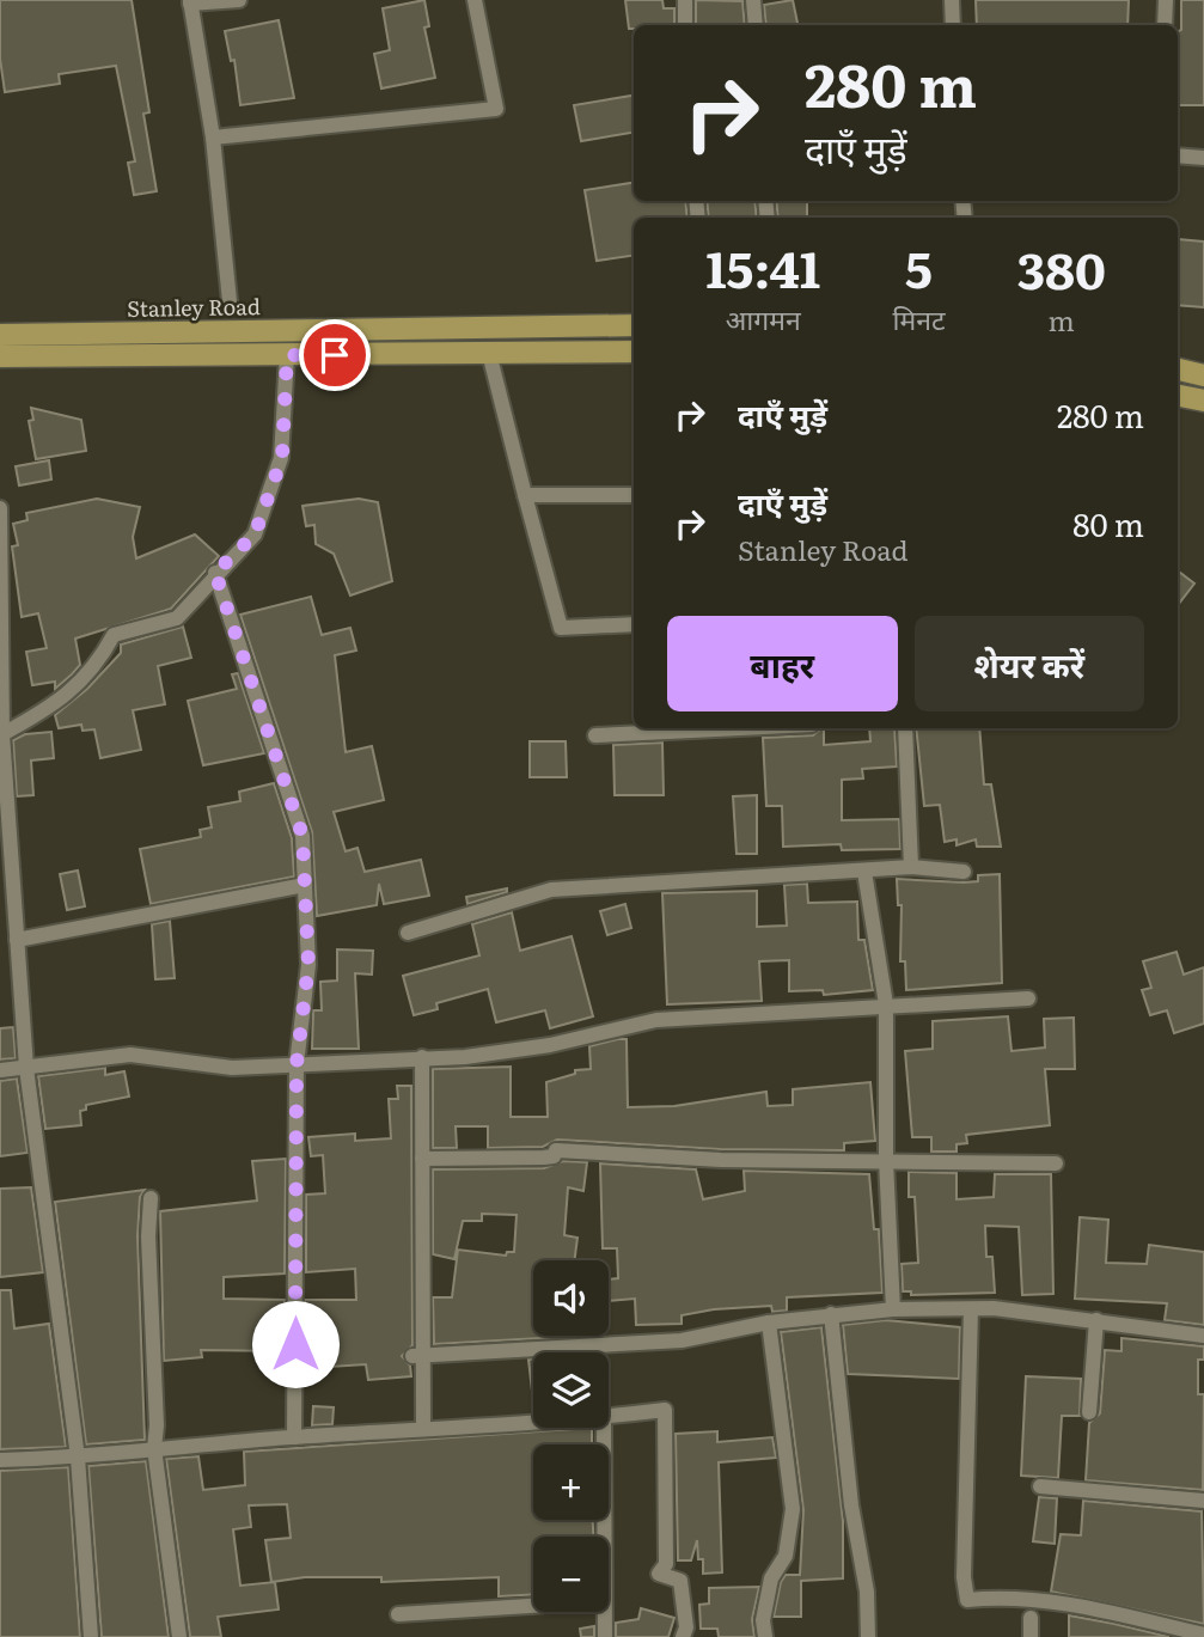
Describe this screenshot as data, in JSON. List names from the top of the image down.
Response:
{
  "streets": {
    "main road": ["Stanley Road"]
  },
  "page": {
    "turn": ["280 m", "दाएँ मुड़ें"],
    "eta": [
      "15:41",
      "आगमन",
      "5",
      "मिनट",
      "380",
      "m"
    ],
    "list": [
      {
        "name": "दाएँ मुड़ें",
        "value": "280 m"
      },
      {
        "name": "दाएँ मुड़ें",
        "note": "Stanley Road",
        "value": "80 m"
      }
    ],
    "buttons": ["बाहर", "शेयर करें"],
    "map_buttons": ["+", "−"]
  }
}
